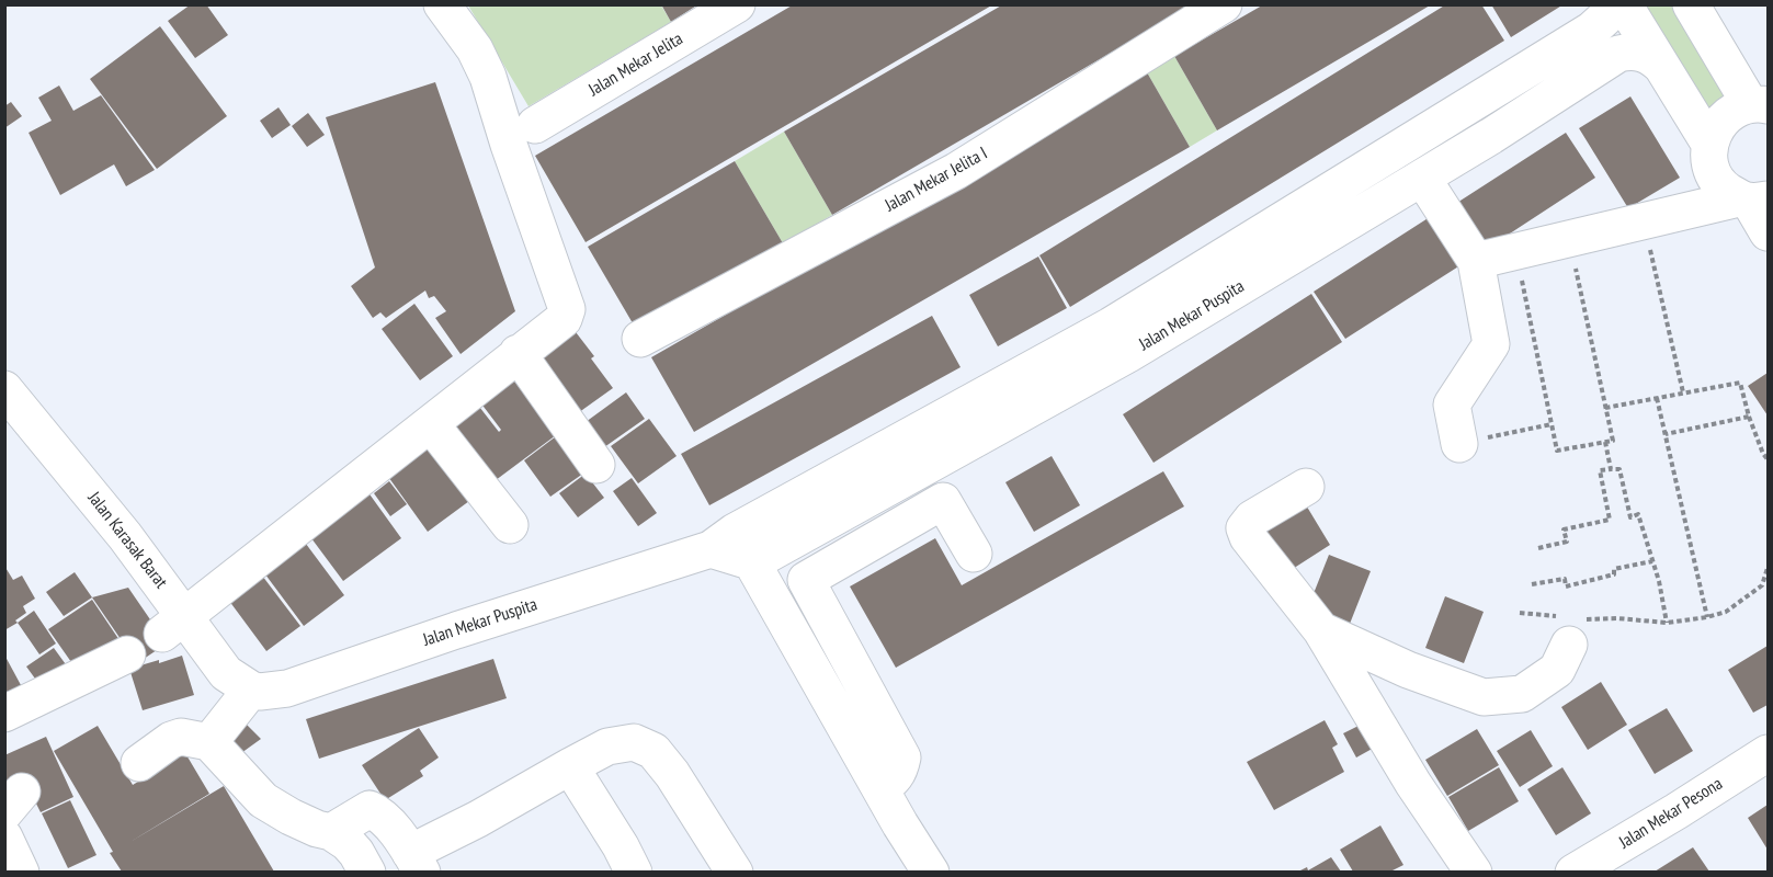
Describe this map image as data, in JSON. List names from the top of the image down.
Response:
{
  "streets": {
    "street": [
      "Jalan Mekar Jelita",
      "Jalan Mekar Jelita I",
      "Jalan Mekar Puspita",
      "Jalan Karasak Barat",
      "Jalan Mekar Pesona"
    ]
  },
  "crossings": [
    ["Jalan Mekar Puspita", "Jalan Karasak Barat"]
  ]
}
